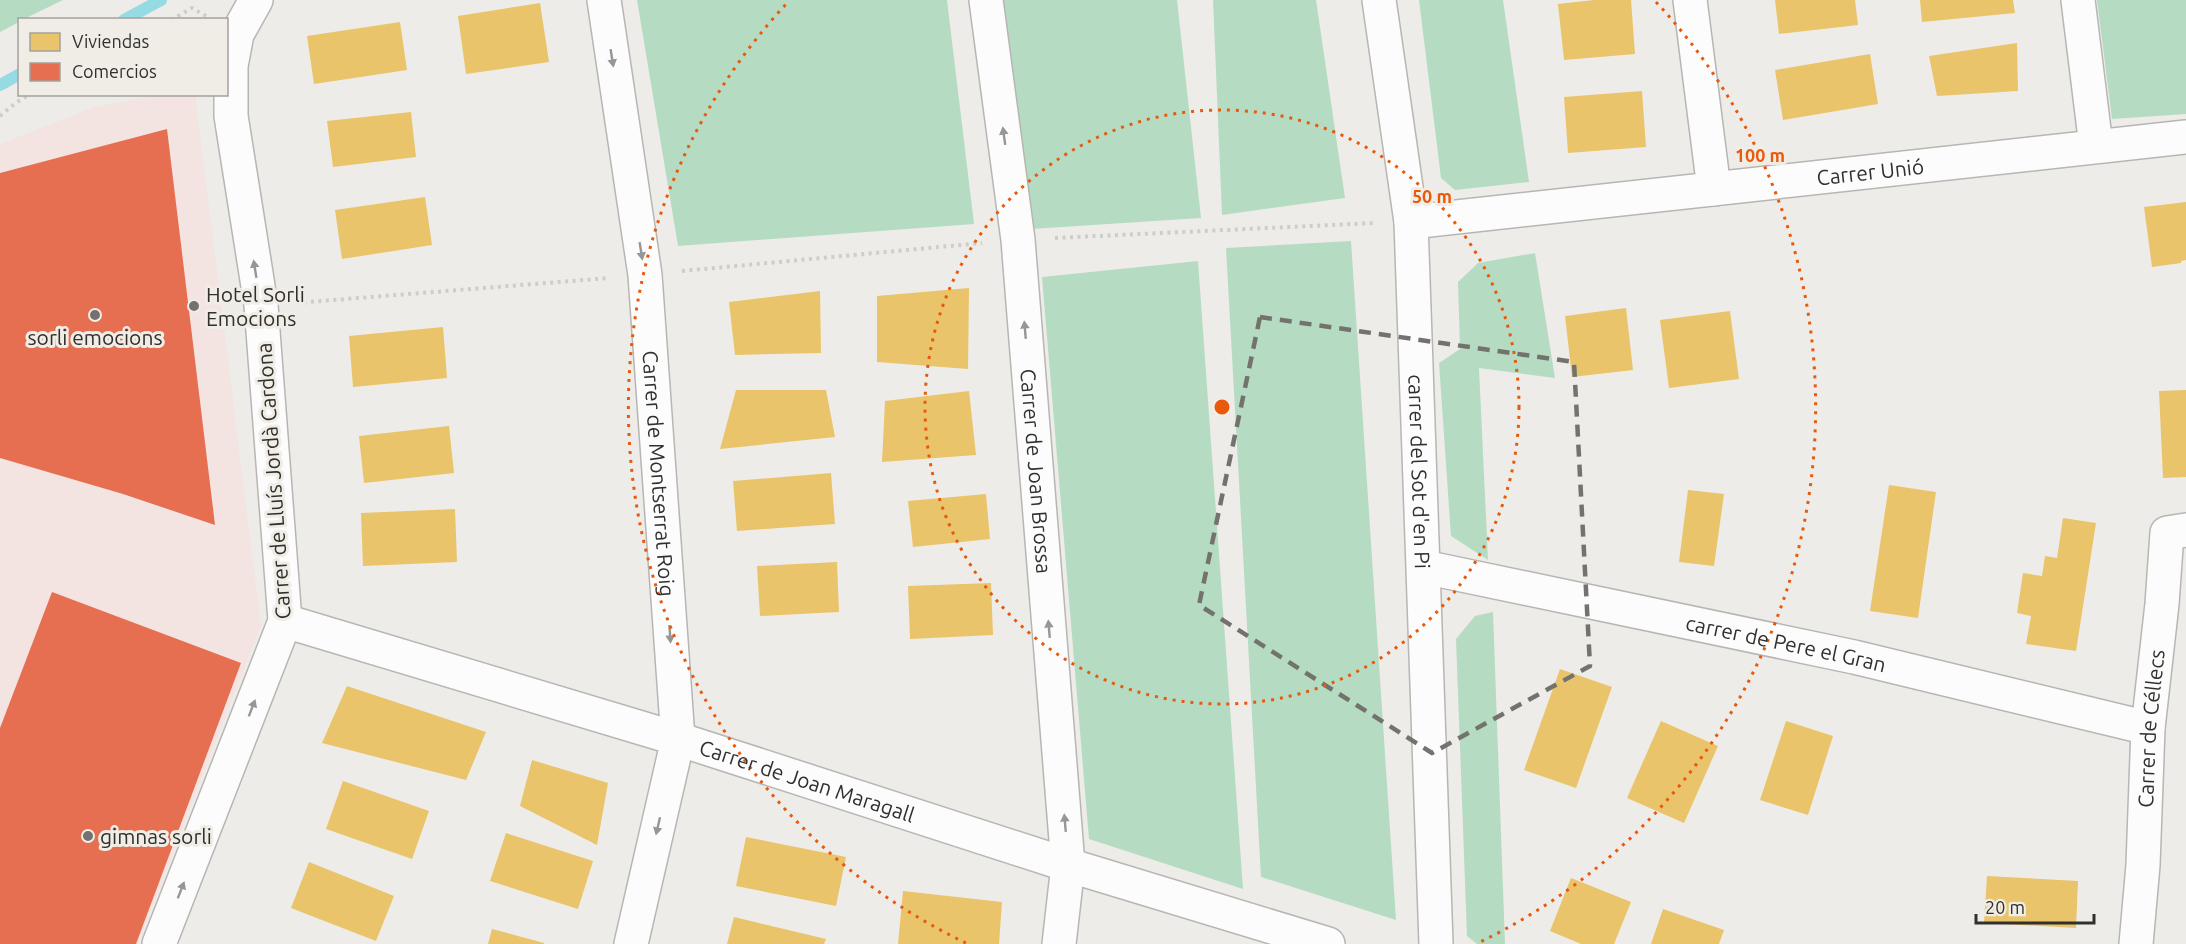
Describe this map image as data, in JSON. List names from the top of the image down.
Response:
{
  "streets": {
    "street": [
      "Carrer Unió",
      "Carrer de Joan Brossa",
      "carrer del Sot d'en Pi",
      "Carrer de Montserrat Roig",
      "Carrer de Lluís Jordà Cardona",
      "carrer de Pere el Gran",
      "Carrer de Céllecs",
      "Carrer de Joan Maragall"
    ]
  },
  "crossings": [
    ["Carrer Unió", "carrer del Sot d'en Pi"],
    ["Carrer de Joan Brossa", "Carrer de Joan Maragall"],
    ["carrer del Sot d'en Pi", "carrer de Pere el Gran"],
    ["Carrer de Montserrat Roig", "Carrer de Joan Maragall"],
    ["Carrer de Lluís Jordà Cardona", "Carrer de Joan Maragall"],
    ["carrer de Pere el Gran", "Carrer de Céllecs"]
  ],
  "one_way": ["Carrer de Joan Brossa", "Carrer de Montserrat Roig", "Carrer de Lluís Jordà Cardona"],
  "places": ["Hotel Sorli Emocions", "sorli emocions", "gimnas sorli"],
  "legend": ["Viviendas", "Comercios"],
  "scale_bar": "20 m",
  "rings": ["100 m", "50 m"]
}
